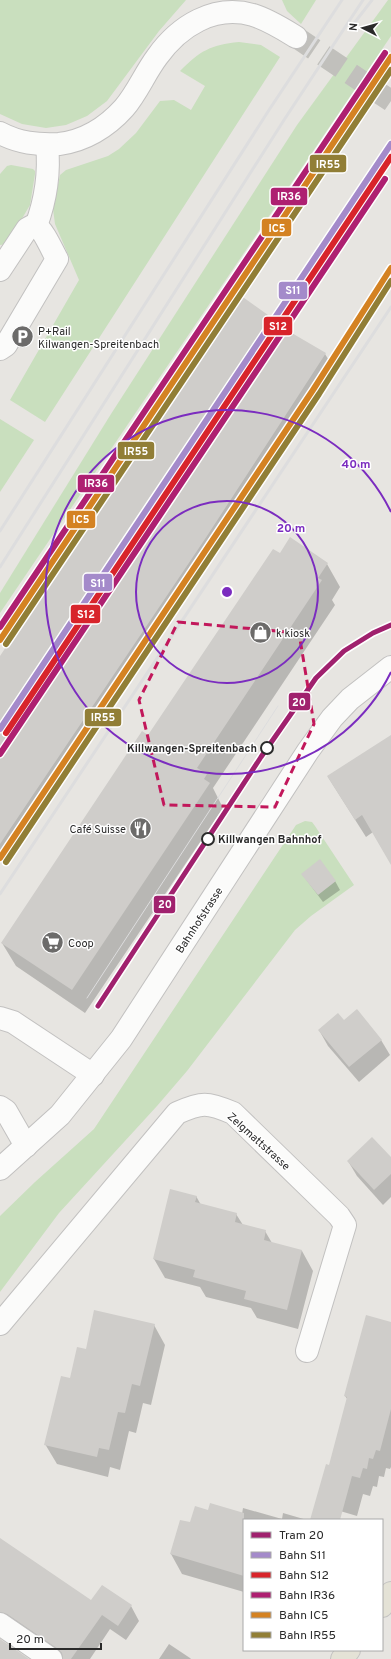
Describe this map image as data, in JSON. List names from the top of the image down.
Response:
{
  "streets": {
    "street": ["Bahnhofstrasse", "Zelgmattstrasse"]
  },
  "places": {
    "parking": ["P+Rail Kilwangen-Spreitenbach"],
    "shop": ["k kiosk"],
    "other": ["Killwangen-Spreitenbach", "Killwangen Bahnhof"],
    "restaurant": ["Café Suisse"],
    "supermarket": ["Coop"]
  },
  "lines": [
    "rail line IR36",
    "rail line IC5",
    "rail line IR55",
    "rail line S11",
    "rail line S12",
    "tram line 20"
  ],
  "legend": [
    "Tram 20",
    "Bahn S11",
    "Bahn S12",
    "Bahn IR36",
    "Bahn IC5",
    "Bahn IR55"
  ],
  "scale_bar": "20 m",
  "north": "left",
  "rings": ["40 m", "20 m"]
}
